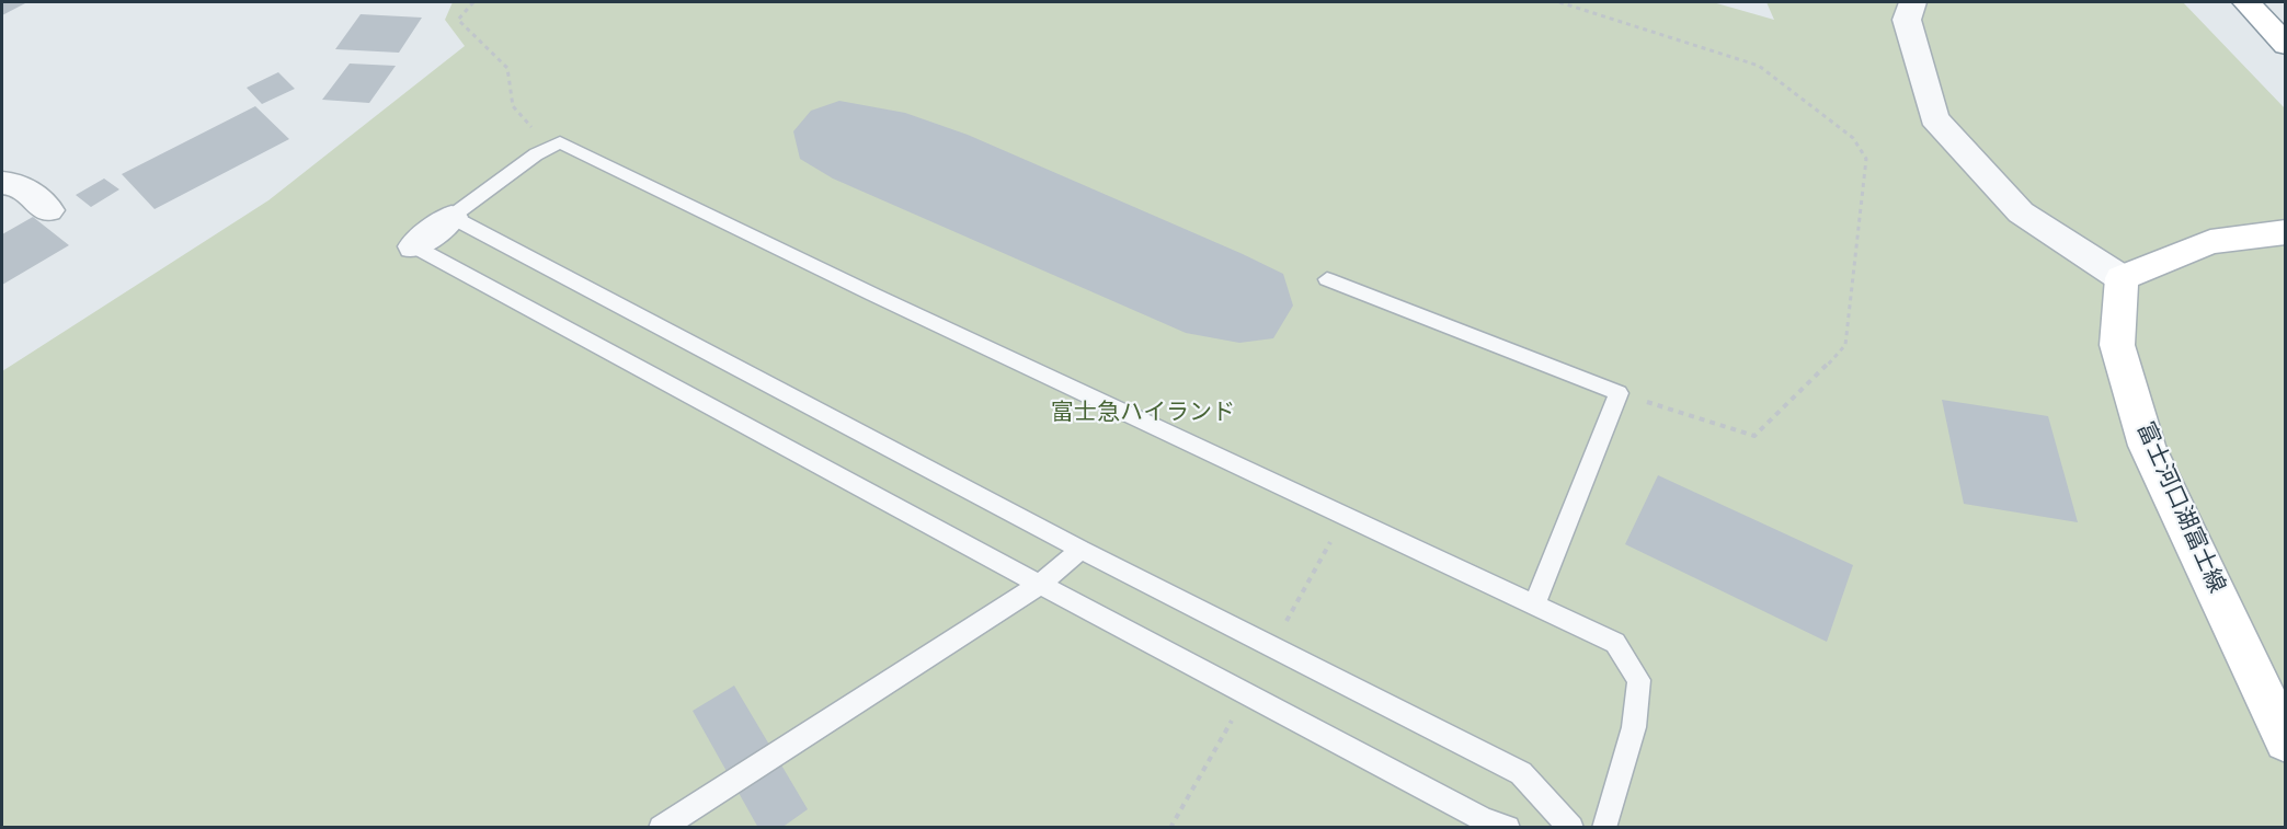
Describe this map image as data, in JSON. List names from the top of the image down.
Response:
{
  "streets": {
    "main road": ["富士河口湖富士線"]
  },
  "parks": ["富士急ハイランド"]
}
